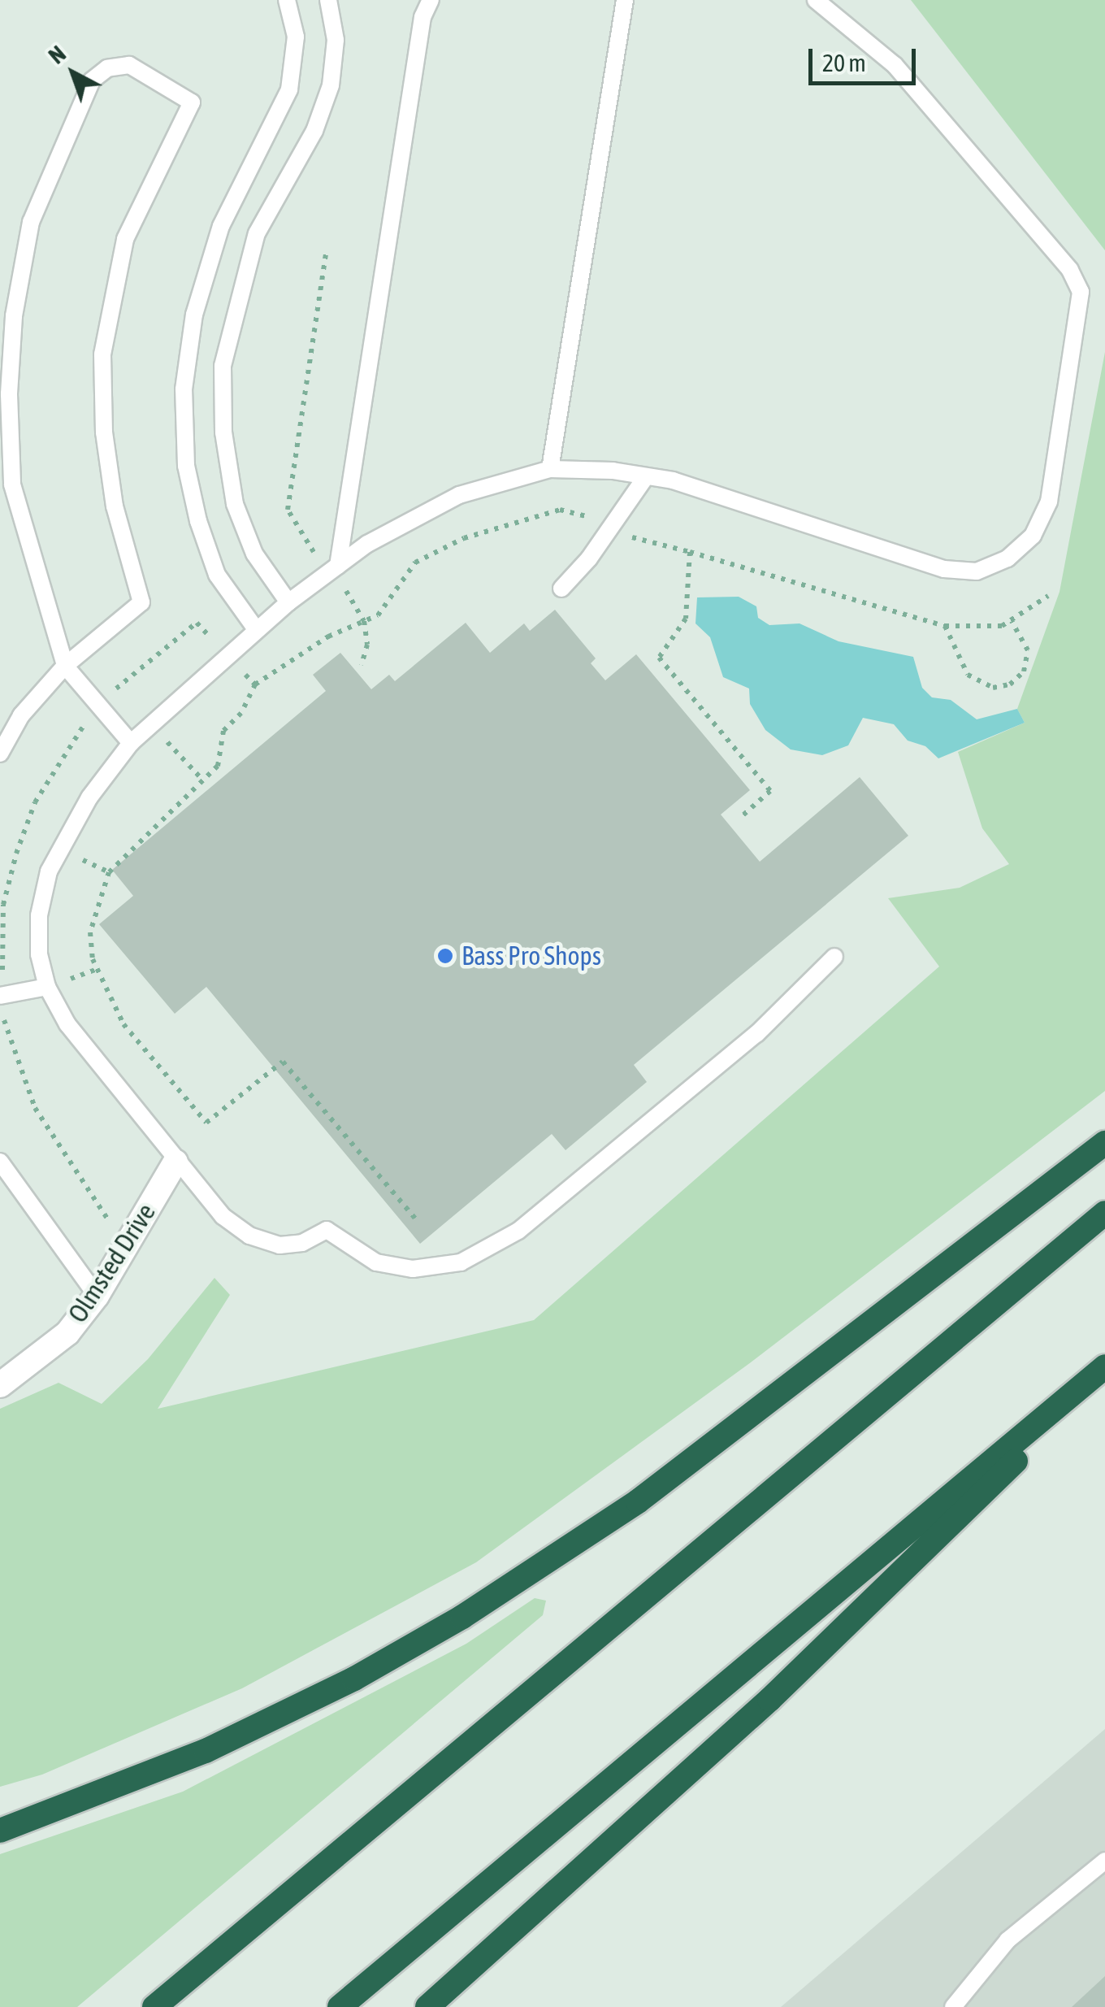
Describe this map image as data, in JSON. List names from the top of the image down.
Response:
{
  "streets": {
    "street": ["Olmsted Drive"]
  },
  "places": ["Bass Pro Shops"],
  "scale_bar": "20 m",
  "north": "top left"
}
